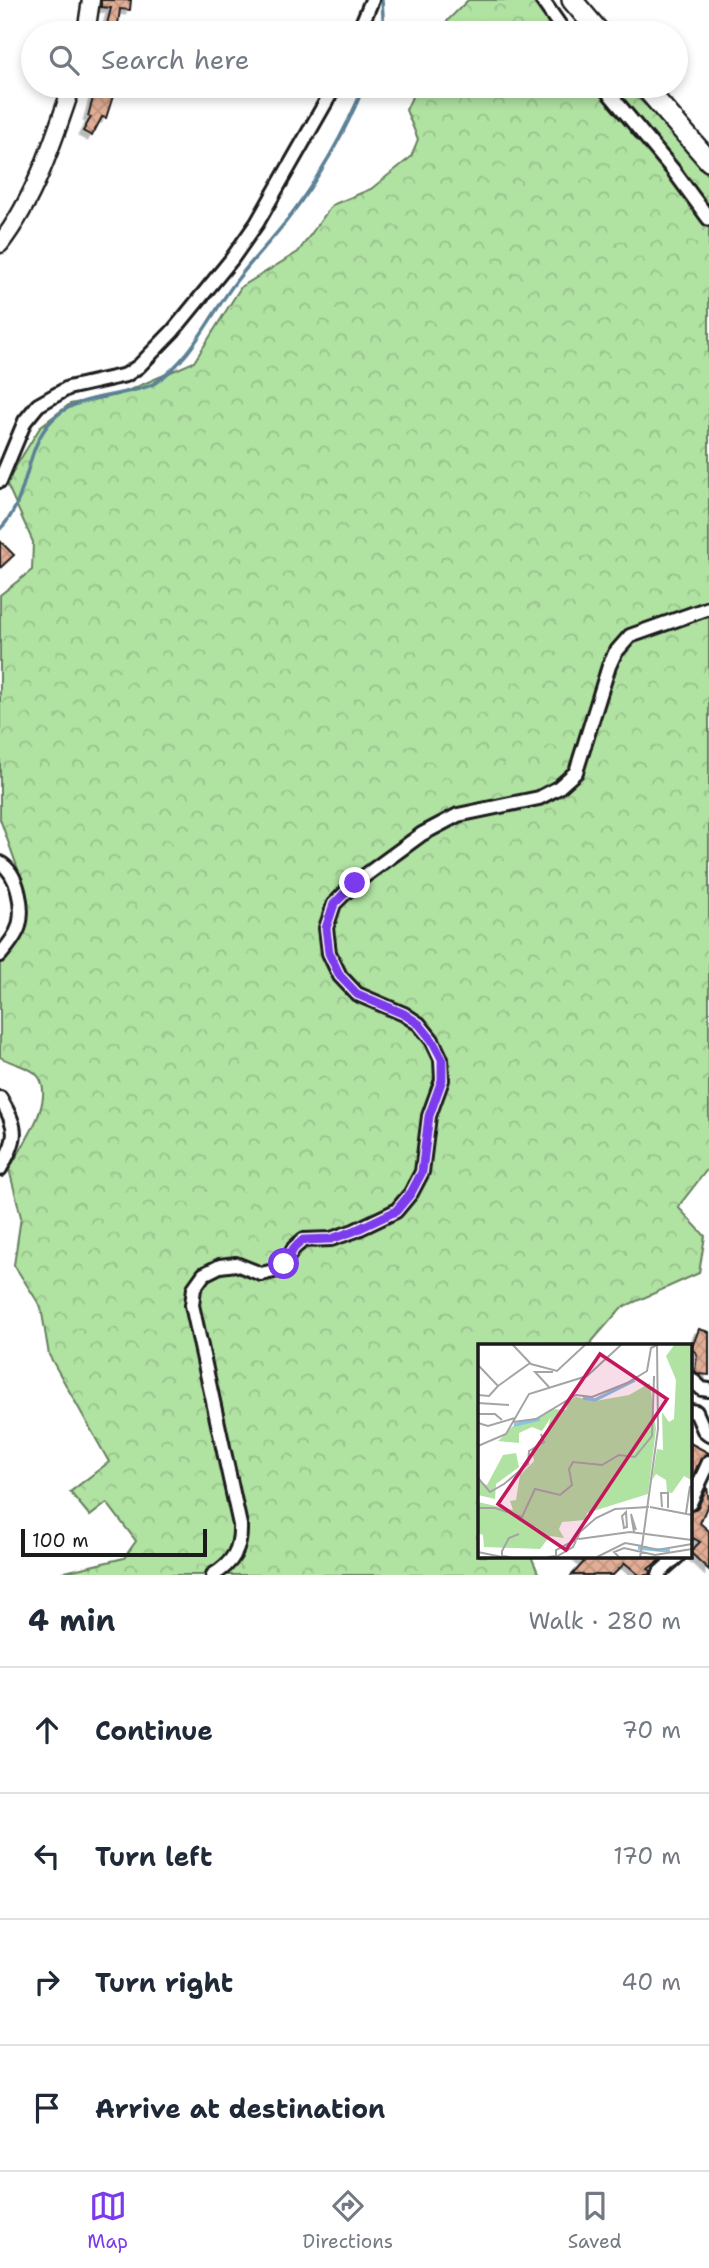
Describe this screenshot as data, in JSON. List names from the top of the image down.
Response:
{
  "scale_bar": "100 m",
  "page": {
    "search": "Search here",
    "scale": "100 m",
    "heading": ["4 min", "Walk · 280 m"],
    "list": [
      ["Continue", "70 m"],
      ["Turn left", "170 m"],
      ["Turn right", "40 m"],
      "Arrive at destination"
    ],
    "nav": ["Map", "Directions", "Saved"]
  }
}
